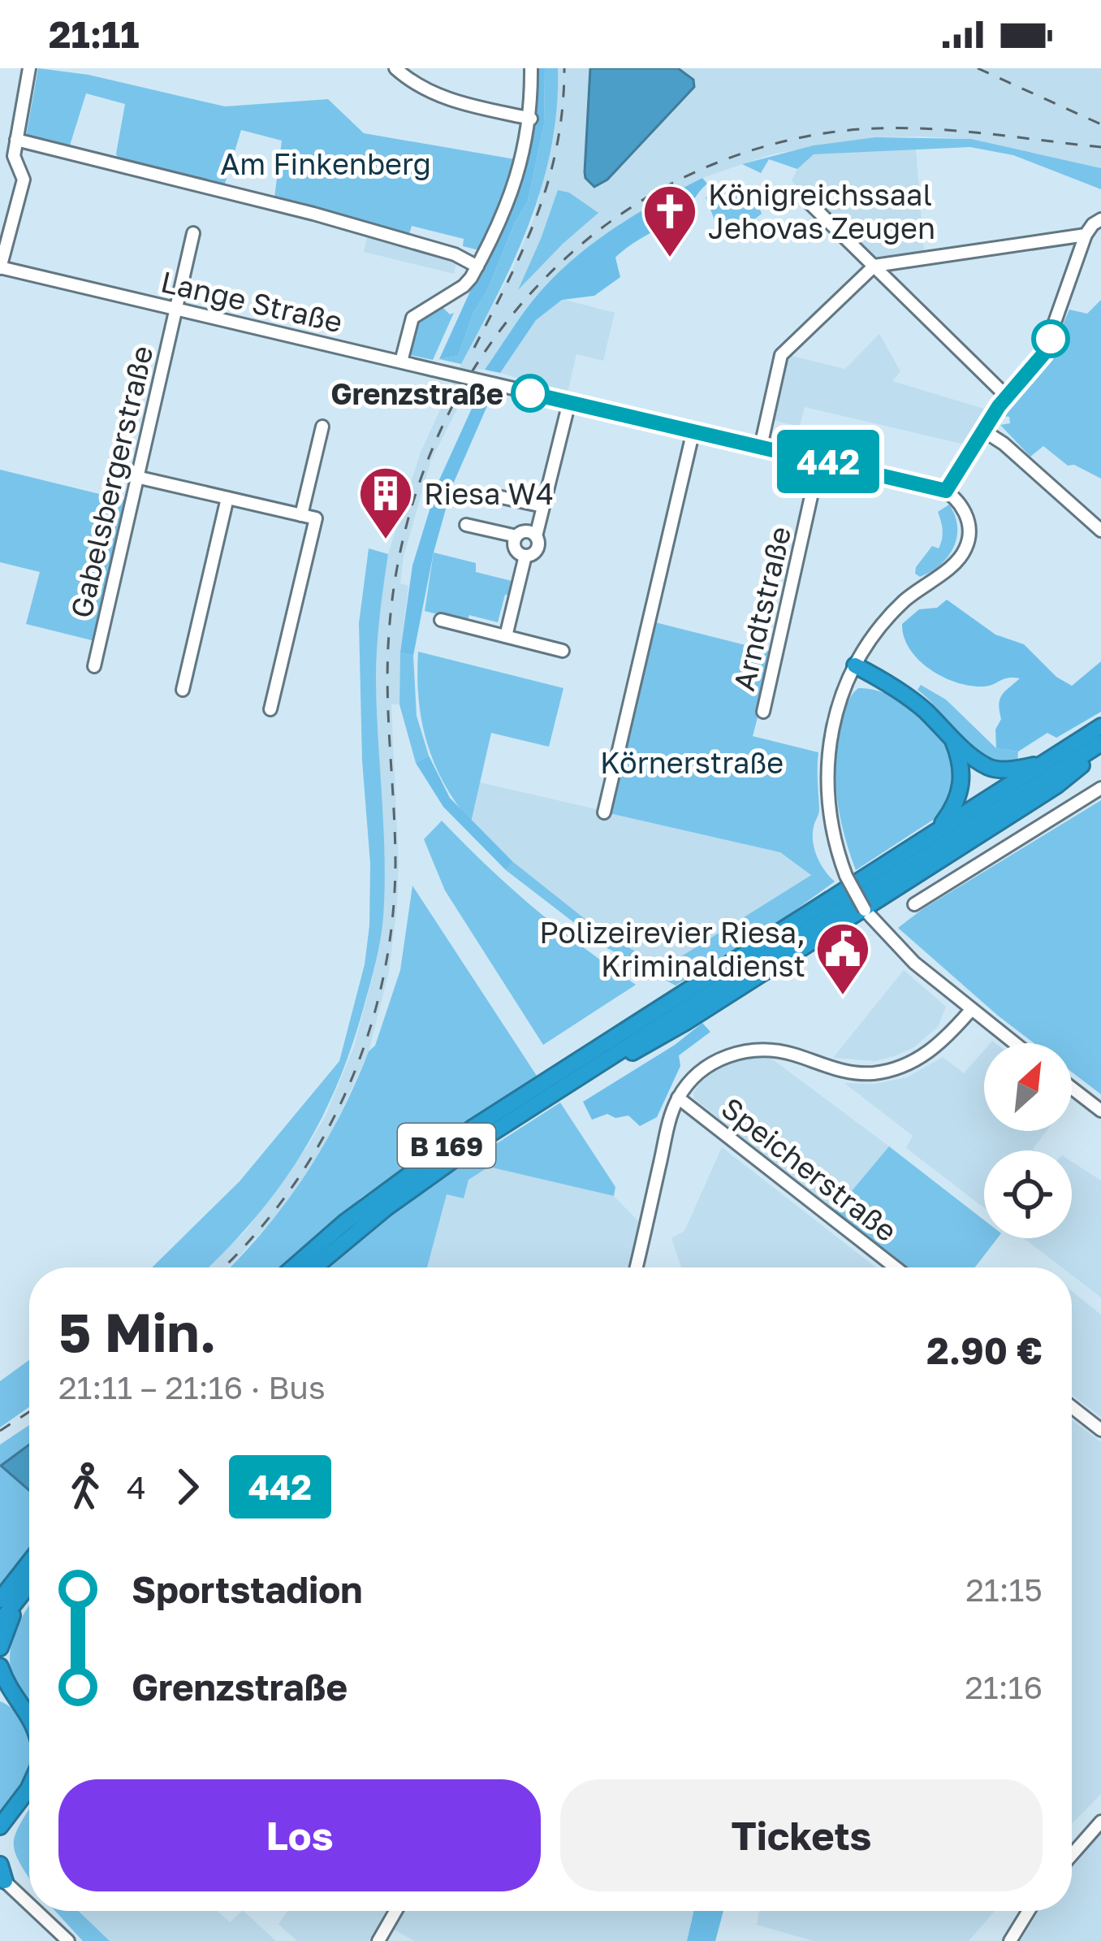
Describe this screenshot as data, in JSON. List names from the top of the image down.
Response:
{
  "streets": {
    "highway": ["B 169"],
    "street": [
      "Lange Straße",
      "Gabelsbergerstraße",
      "Arndtstraße",
      "Speicherstraße"
    ]
  },
  "crossings": [
    ["Lange Straße", "Gabelsbergerstraße"]
  ],
  "parks": ["Am Finkenberg", "Körnerstraße"],
  "places": {
    "church": ["Königreichssaal Jehovas Zeugen"],
    "other": ["Grenzstraße"],
    "building": ["Riesa W4"],
    "public building": ["Polizeirevier Riesa, Kriminaldienst"]
  },
  "lines": ["bus line 442"],
  "north": "top right",
  "page": {
    "status": "21:11",
    "on_map": "442",
    "heading": ["5 Min.", "21:11 – 21:16 · Bus", "2.90 €"],
    "legs": ["4", "442"],
    "list": [
      {
        "name": "Sportstadion",
        "value": "21:15"
      },
      {
        "name": "Grenzstraße",
        "value": "21:16"
      }
    ],
    "buttons": ["Los", "Tickets"]
  }
}
